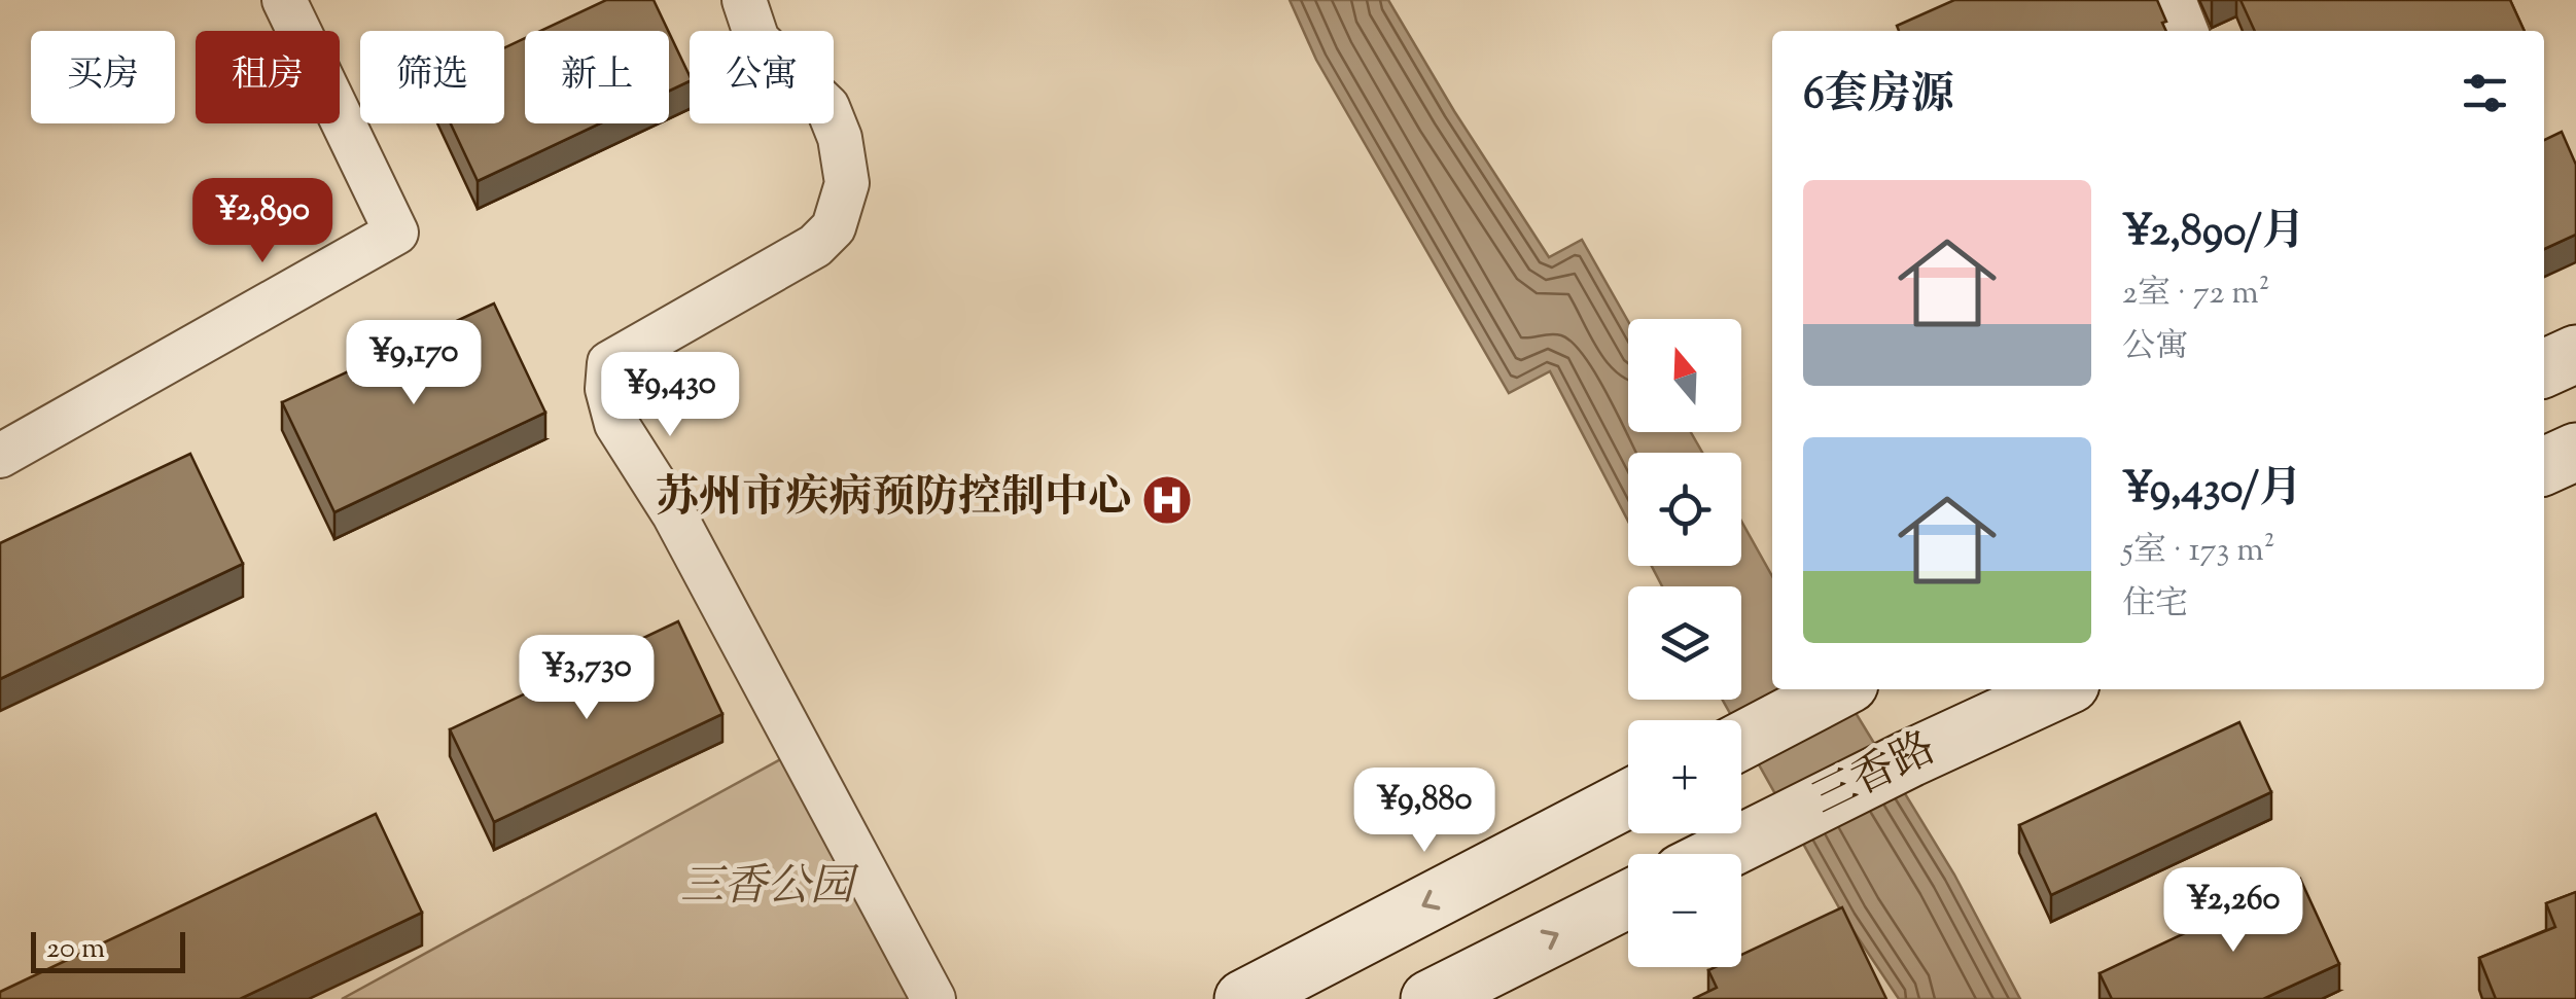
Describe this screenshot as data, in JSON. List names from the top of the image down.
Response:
{
  "streets": {
    "main road": ["三香路"]
  },
  "parks": ["三香公园"],
  "places": {
    "hospital": ["苏州市疾病预防控制中心"]
  },
  "scale_bar": "20 m",
  "north": "top",
  "page": {
    "chip": [
      "买房",
      "租房",
      "筛选",
      "新上",
      "公寓"
    ],
    "heading": "6套房源",
    "list": [
      {
        "name": "¥2,890/月",
        "note": "2室 · 72 m² · 公寓"
      },
      {
        "name": "¥9,430/月",
        "note": "5室 · 173 m² · 住宅"
      }
    ],
    "price": [
      "¥2,890",
      "¥9,170",
      "¥9,430",
      "¥3,730",
      "¥9,880",
      "¥2,260"
    ],
    "map_buttons": ["+", "−"],
    "scale": "20 m"
  }
}
